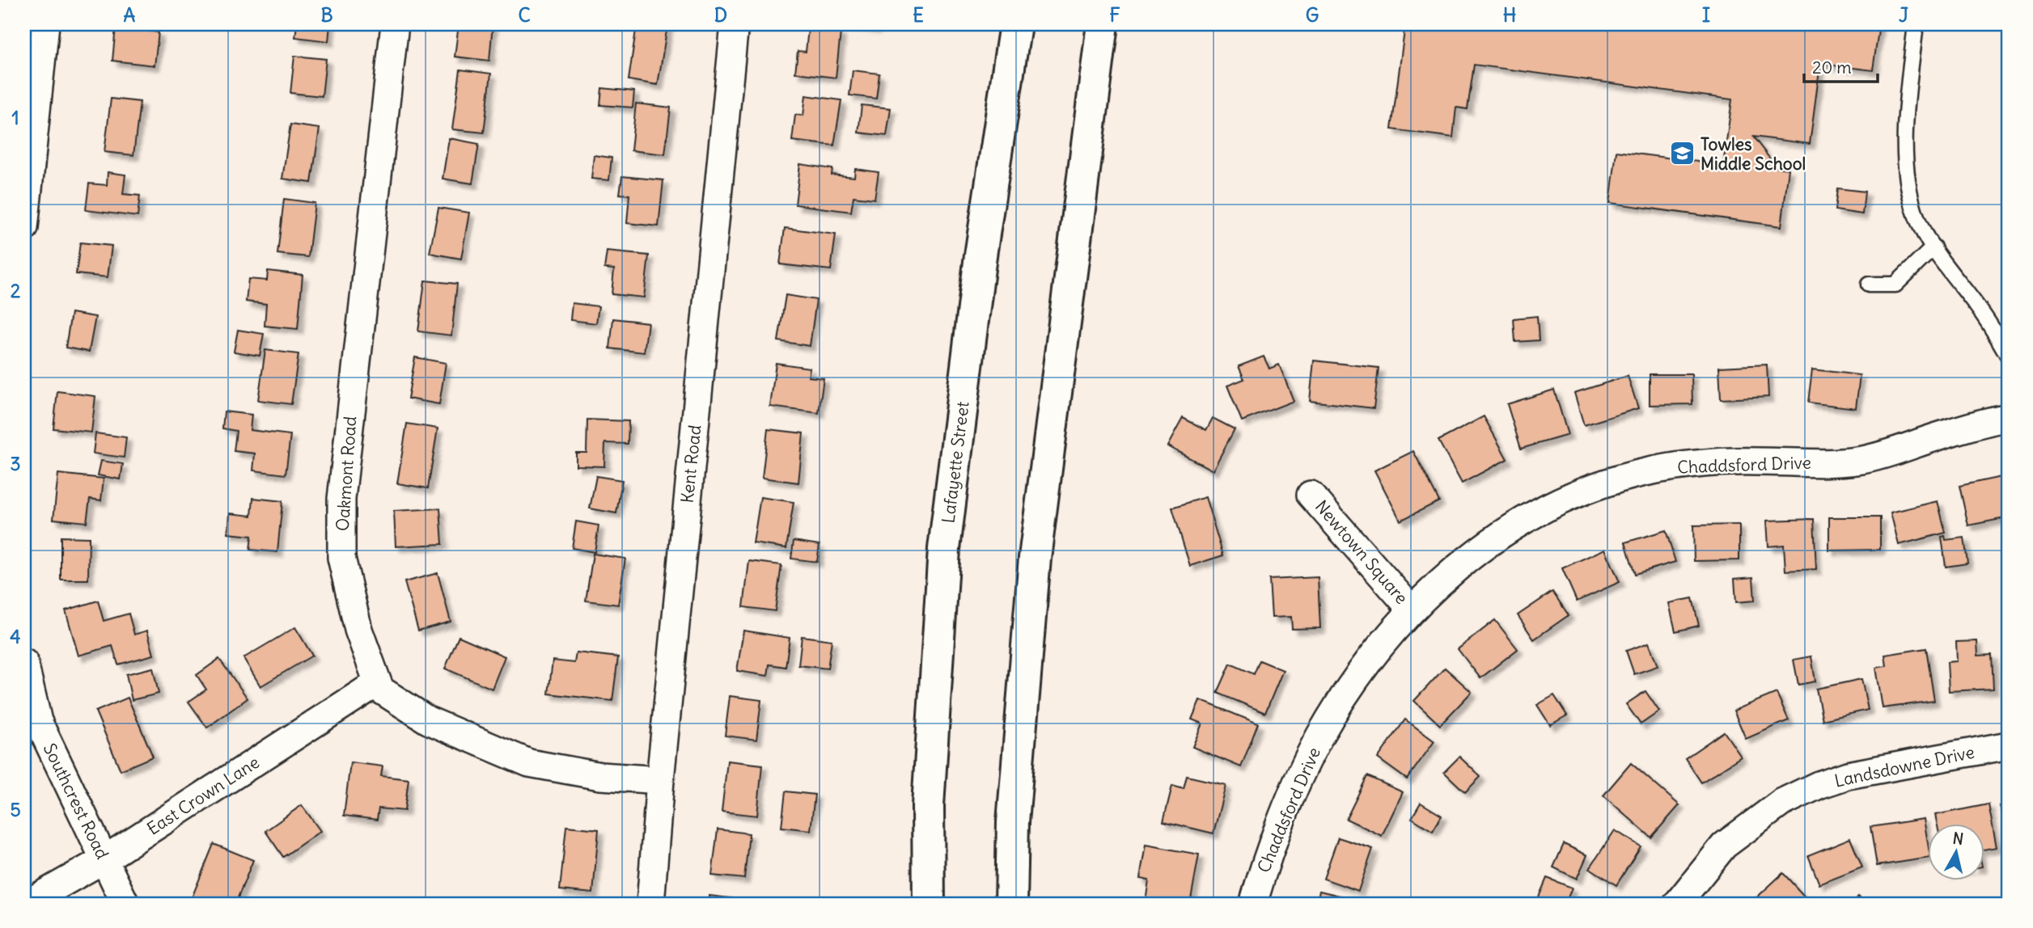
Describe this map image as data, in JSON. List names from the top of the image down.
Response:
{
  "streets": {
    "highway": ["Lafayette Street"],
    "street": [
      "Kent Road",
      "Chaddsford Drive",
      "Oakmont Road",
      "Newtown Square",
      "Landsdowne Drive",
      "East Crown Lane",
      "Southcrest Road"
    ]
  },
  "crossings": [
    ["Chaddsford Drive", "Newtown Square"],
    ["Oakmont Road", "East Crown Lane"],
    ["East Crown Lane", "Southcrest Road"]
  ],
  "places": {
    "school or university": ["Towles Middle School"]
  },
  "scale_bar": "20 m",
  "north": "top",
  "grid": {
    "columns": [
      "A",
      "B",
      "C",
      "D",
      "E",
      "F",
      "G",
      "H",
      "I",
      "J"
    ],
    "rows": [
      "1",
      "2",
      "3",
      "4",
      "5"
    ]
  }
}
